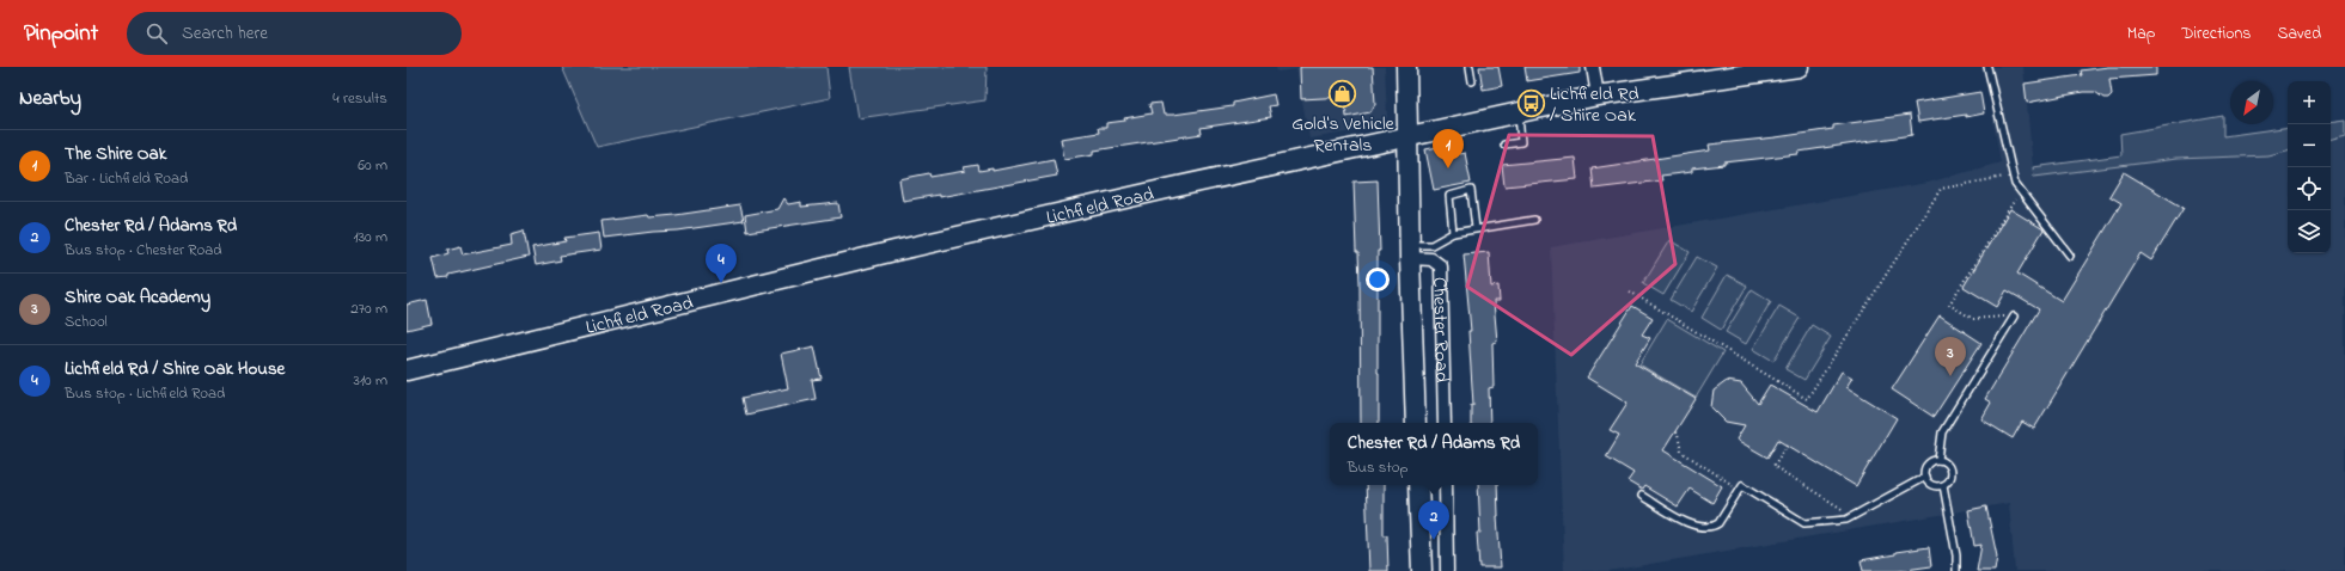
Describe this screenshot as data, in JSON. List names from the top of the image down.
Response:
{
  "streets": {
    "highway": ["Lichfield Road", "Chester Road"]
  },
  "crossings": [
    ["Lichfield Road", "Chester Road"]
  ],
  "places": {
    "shop": ["Gold's Vehicle Rentals"],
    "bus stop": ["Lichfield Rd / Shire Oak"]
  },
  "north": "bottom left",
  "page": {
    "header": "Pinpoint",
    "search": "Search here",
    "nav": ["Map", "Directions", "Saved"],
    "heading": ["Nearby", "4 results"],
    "map_buttons": ["+", "−"],
    "list": [
      {
        "mark": "1",
        "name": "The Shire Oak",
        "note": "Bar · Lichfield Road",
        "value": "60 m"
      },
      {
        "mark": "2",
        "name": "Chester Rd / Adams Rd",
        "note": "Bus stop · Chester Road",
        "value": "130 m"
      },
      {
        "mark": "3",
        "name": "Shire Oak Academy",
        "note": "School",
        "value": "270 m"
      },
      {
        "mark": "4",
        "name": "Lichfield Rd / Shire Oak House",
        "note": "Bus stop · Lichfield Road",
        "value": "310 m"
      }
    ],
    "pins": [
      "1",
      "4",
      "3",
      "2"
    ],
    "popup": ["Chester Rd / Adams Rd", "Bus stop"]
  }
}
